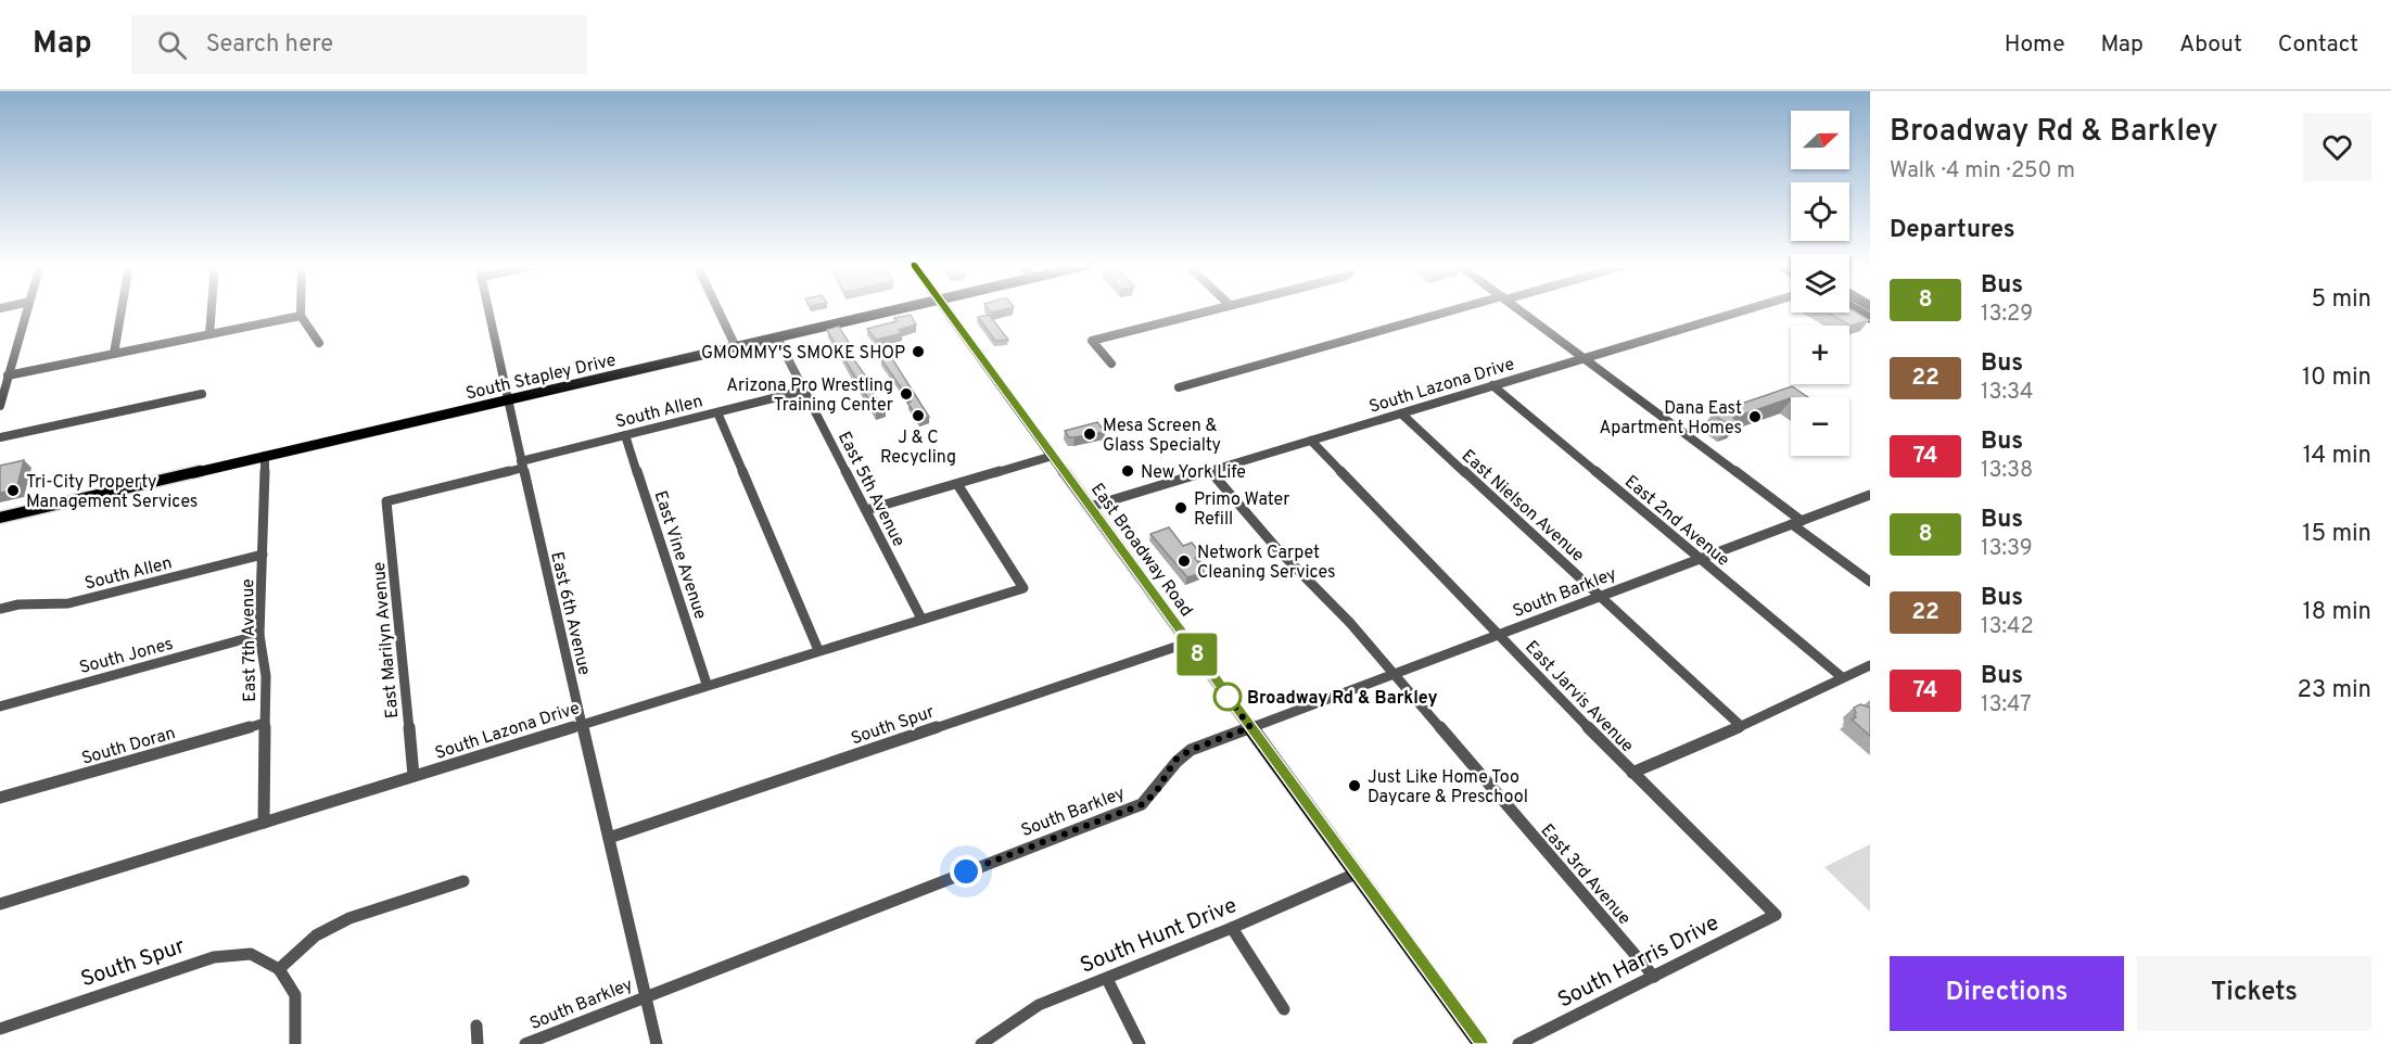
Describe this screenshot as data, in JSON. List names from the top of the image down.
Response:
{
  "streets": {
    "main road": ["South Stapley Drive", "East Broadway Road"],
    "street": [
      "South Lazona Drive",
      "South Allen",
      "East 5th Avenue",
      "East Nielson Avenue",
      "East 2nd Avenue",
      "East Vine Avenue",
      "South Barkley",
      "East 6th Avenue",
      "East 7th Avenue",
      "East Marilyn Avenue",
      "South Jones",
      "East Jarvis Avenue",
      "South Spur",
      "South Doran",
      "East 3rd Avenue",
      "South Hunt Drive",
      "South Harris Drive"
    ]
  },
  "crossings": [
    ["South Stapley Drive", "East 5th Avenue"],
    ["South Stapley Drive", "East 6th Avenue"],
    ["South Stapley Drive", "East 7th Avenue"],
    ["South Lazona Drive", "East 5th Avenue"],
    ["South Lazona Drive", "East Nielson Avenue"],
    ["South Lazona Drive", "East 2nd Avenue"],
    ["South Lazona Drive", "East Broadway Road"],
    ["South Lazona Drive", "East Vine Avenue"],
    ["South Lazona Drive", "East 6th Avenue"],
    ["South Lazona Drive", "East 7th Avenue"],
    ["South Lazona Drive", "East Marilyn Avenue"],
    ["South Lazona Drive", "East Jarvis Avenue"],
    ["South Lazona Drive", "East 3rd Avenue"],
    ["South Allen", "East 5th Avenue"],
    ["South Allen", "East Vine Avenue"],
    ["South Allen", "East 6th Avenue"],
    ["South Allen", "East 7th Avenue"],
    ["South Allen", "East Marilyn Avenue"],
    ["East Nielson Avenue", "South Barkley"],
    ["East 2nd Avenue", "South Barkley"],
    ["East Broadway Road", "South Barkley"],
    ["East Broadway Road", "South Spur"],
    ["East Broadway Road", "South Hunt Drive"],
    ["South Barkley", "East 6th Avenue"],
    ["South Barkley", "East Jarvis Avenue"],
    ["South Barkley", "East 3rd Avenue"],
    ["East 6th Avenue", "South Spur"],
    ["East 7th Avenue", "South Jones"],
    ["East 7th Avenue", "South Doran"],
    ["East Jarvis Avenue", "South Harris Drive"],
    ["East 3rd Avenue", "South Harris Drive"]
  ],
  "places": [
    "GMOMMY'S SMOKE SHOP",
    "Arizona Pro Wrestling Training Center",
    "J & C Recycling",
    "Dana East Apartment Homes",
    "Mesa Screen & Glass Specialty",
    "New York Life",
    "Tri-City Property Management Services",
    "Primo Water Refill",
    "Network Carpet Cleaning Services",
    "Broadway Rd & Barkley",
    "Just Like Home Too Daycare & Preschool"
  ],
  "lines": ["bus line 8"],
  "north": "right",
  "page": {
    "header": "Map",
    "search": "Search here",
    "nav": [
      "Home",
      "Map",
      "About",
      "Contact"
    ],
    "on_map": "8",
    "heading": [
      ["Broadway Rd & Barkley", "Walk · 4 min · 250 m"],
      "Departures"
    ],
    "map_buttons": ["+", "−"],
    "list": [
      {
        "mark": "8",
        "name": "Bus",
        "note": "13:29",
        "value": "5 min"
      },
      {
        "mark": "22",
        "name": "Bus",
        "note": "13:34",
        "value": "10 min"
      },
      {
        "mark": "74",
        "name": "Bus",
        "note": "13:38",
        "value": "14 min"
      },
      {
        "mark": "8",
        "name": "Bus",
        "note": "13:39",
        "value": "15 min"
      },
      {
        "mark": "22",
        "name": "Bus",
        "note": "13:42",
        "value": "18 min"
      },
      {
        "mark": "74",
        "name": "Bus",
        "note": "13:47",
        "value": "23 min"
      }
    ],
    "buttons": ["Directions", "Tickets"]
  }
}
